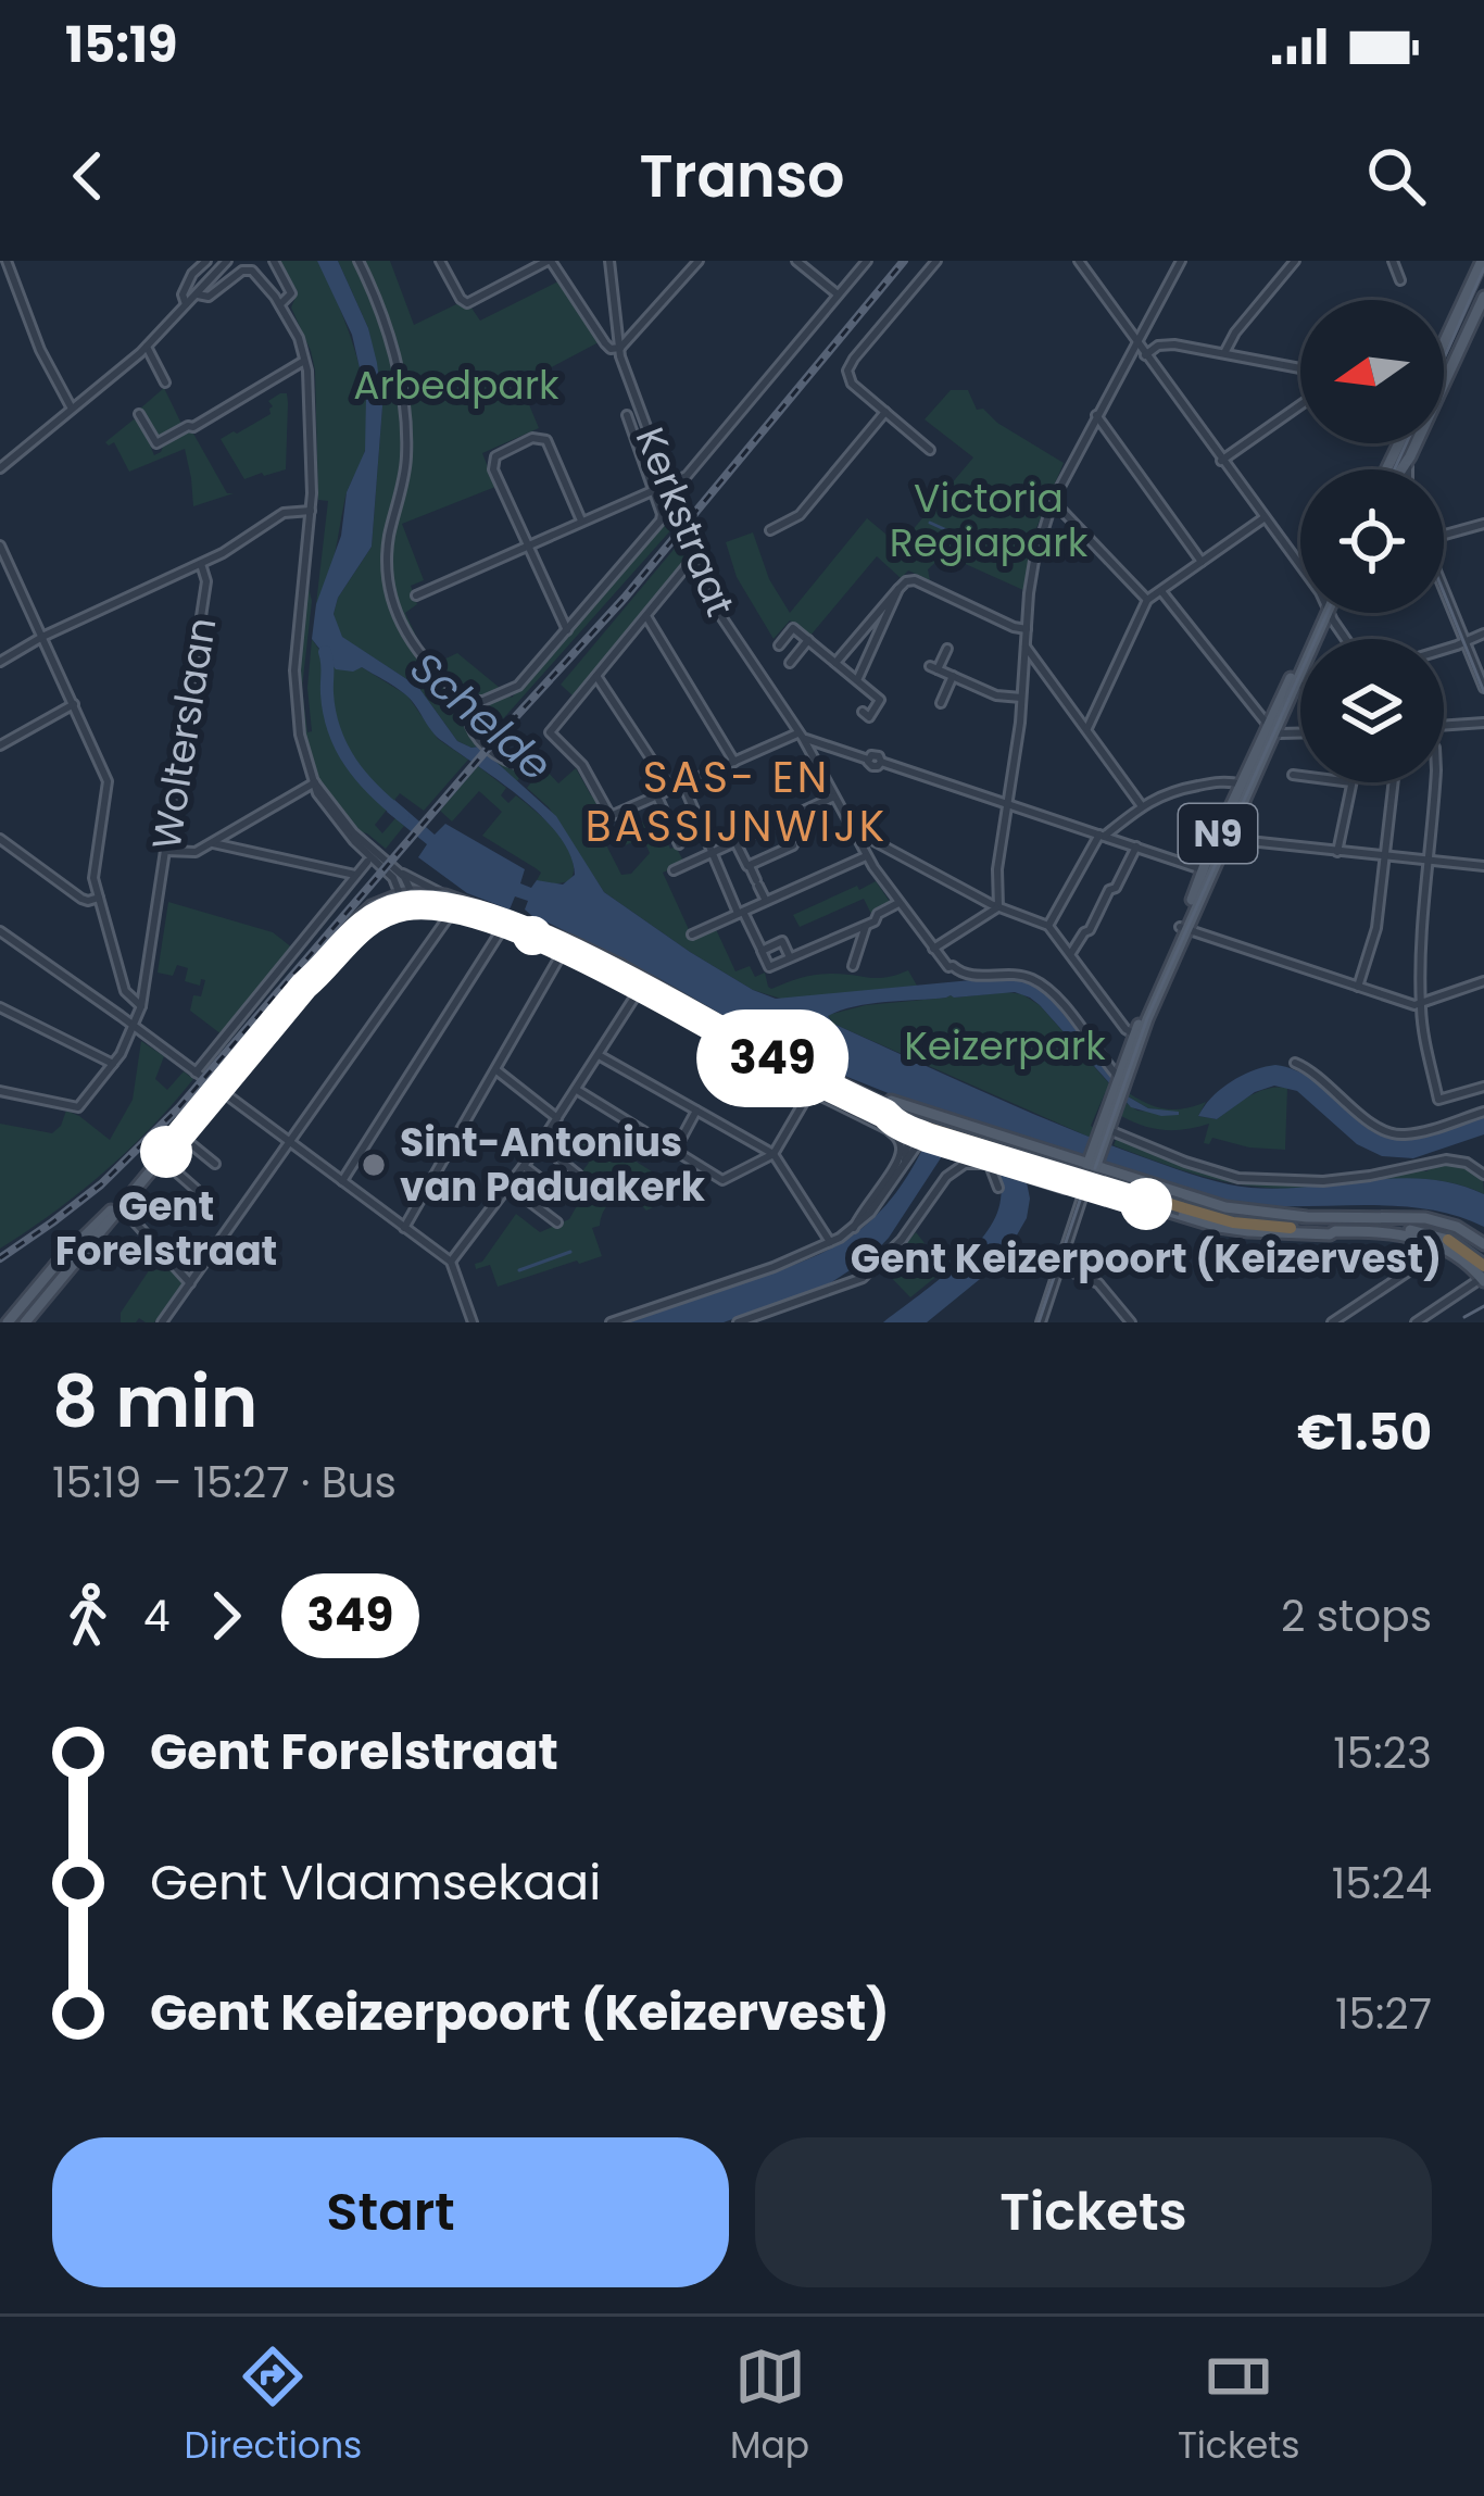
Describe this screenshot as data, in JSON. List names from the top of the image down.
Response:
{
  "streets": {
    "main road": ["N9"],
    "street": ["Kerkstraat", "Wolterslaan"]
  },
  "crossings": [
    ["Kerkstraat", "N9"]
  ],
  "districts": ["SAS- EN BASSIJNWIJK"],
  "water": ["Schelde"],
  "parks": ["Arbedpark", "Victoria Regiapark", "Keizerpark"],
  "places": ["Gent Forelstraat", "Sint-Antonius van Paduakerk", "Gent Keizerpoort (Keizervest)"],
  "lines": ["bus line 349"],
  "north": "left",
  "page": {
    "status": "15:19",
    "header": "Transo",
    "on_map": "349",
    "heading": ["8 min", "15:19 – 15:27 · Bus", "€1.50"],
    "legs": ["4", "349", "2 stops"],
    "list": [
      {
        "name": "Gent Forelstraat",
        "value": "15:23"
      },
      {
        "name": "Gent Vlaamsekaai",
        "value": "15:24"
      },
      {
        "name": "Gent Keizerpoort (Keizervest)",
        "value": "15:27"
      }
    ],
    "buttons": ["Start", "Tickets"],
    "tabs": ["Directions", "Map", "Tickets"]
  }
}
